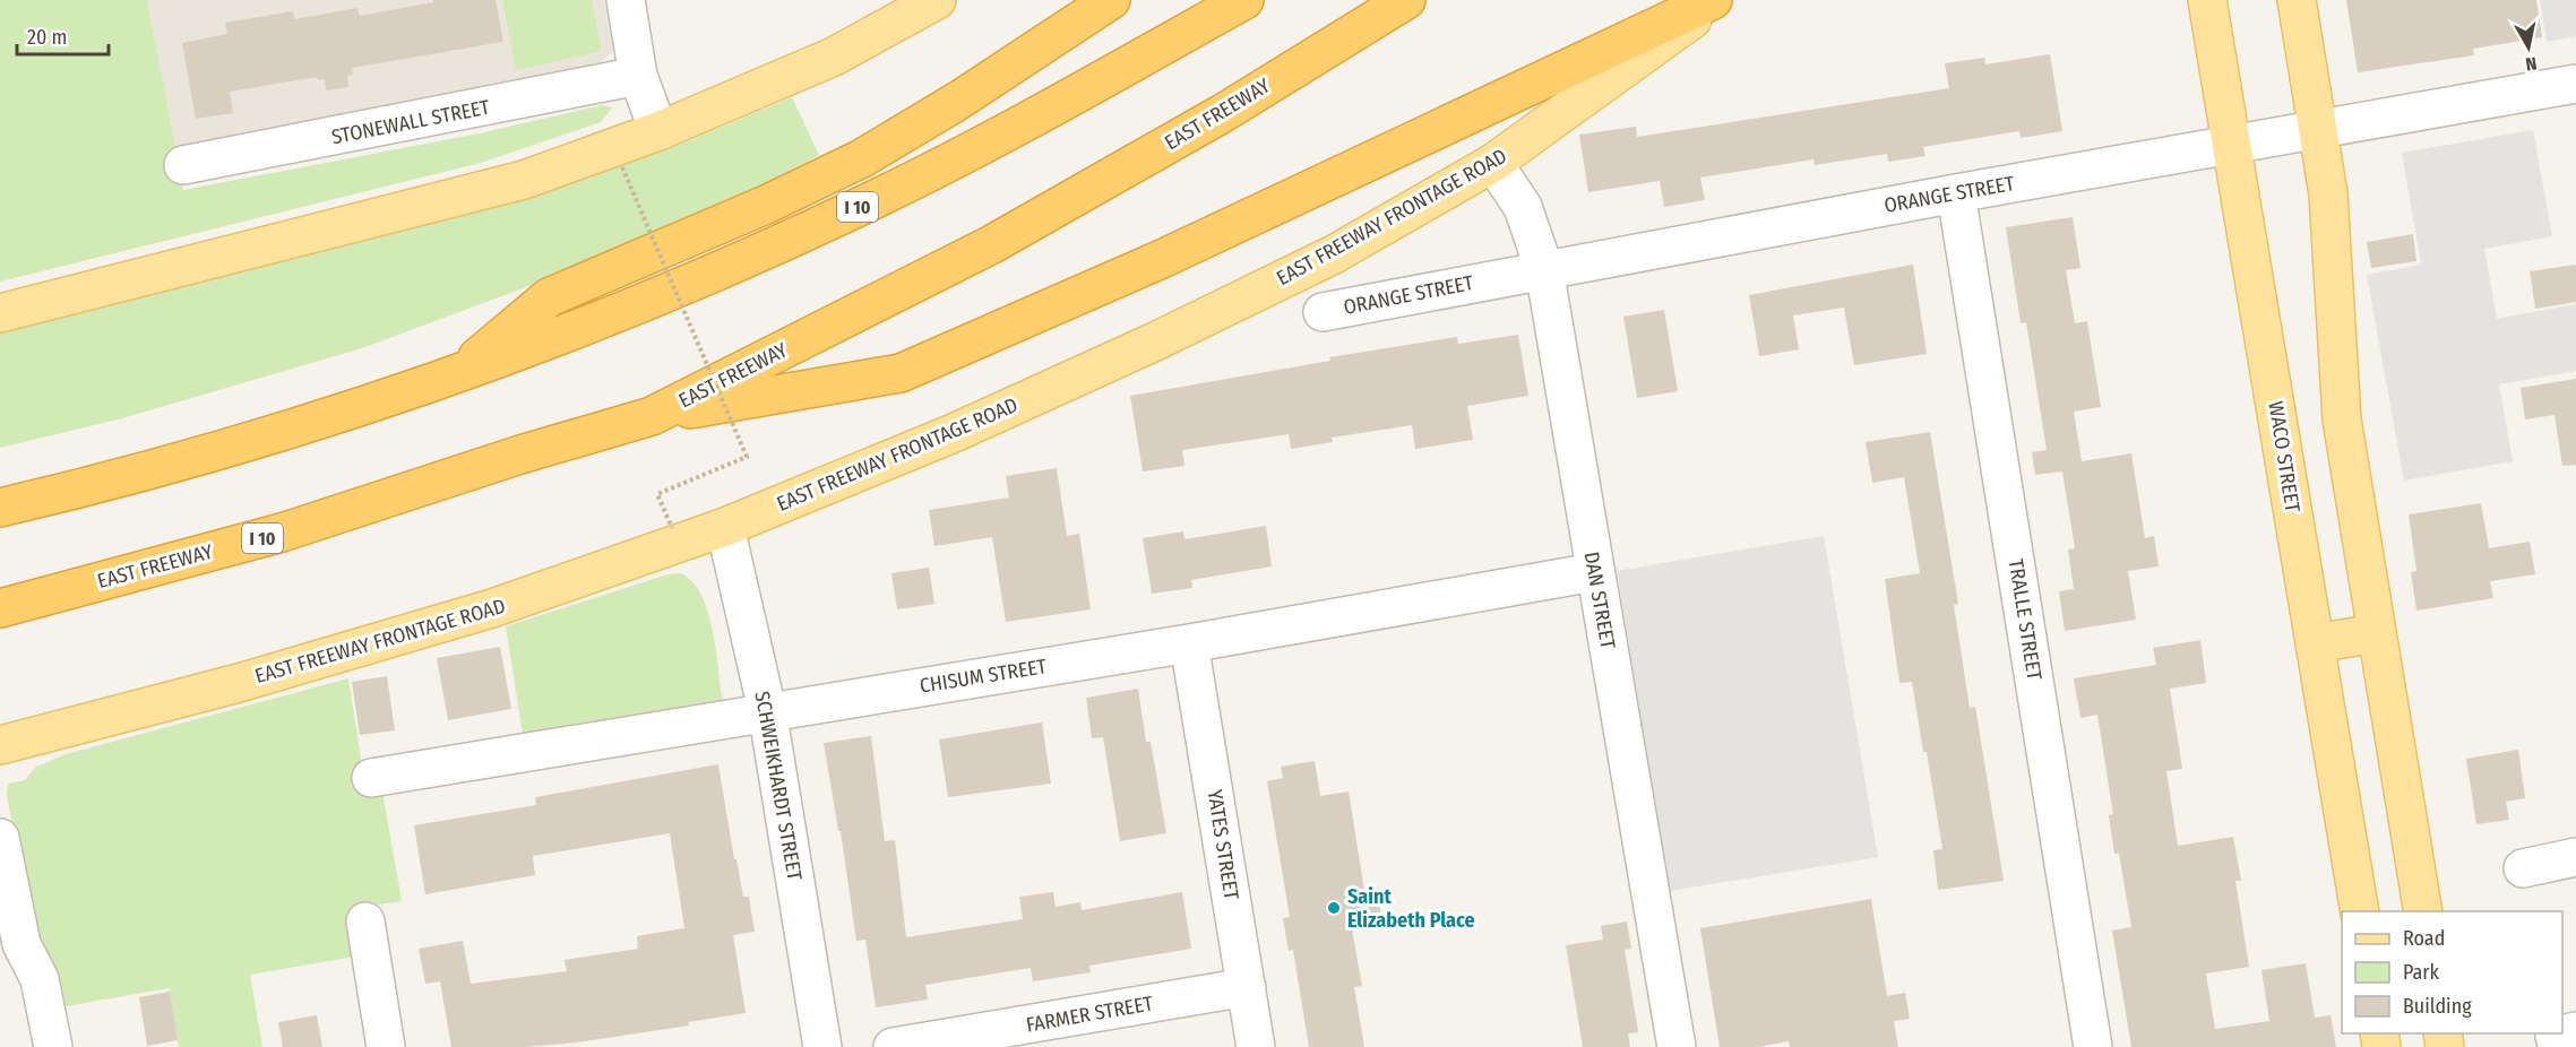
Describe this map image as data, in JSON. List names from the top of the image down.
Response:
{
  "streets": {
    "highway": ["EAST FREEWAY", "I 10"],
    "main road": ["EAST FREEWAY FRONTAGE ROAD", "WACO STREET"],
    "street": [
      "STONEWALL STREET",
      "ORANGE STREET",
      "DAN STREET",
      "TRALLE STREET",
      "CHISUM STREET",
      "SCHWEIKHARDT STREET",
      "YATES STREET",
      "FARMER STREET"
    ]
  },
  "crossings": [
    ["ORANGE STREET", "WACO STREET"],
    ["ORANGE STREET", "DAN STREET"],
    ["ORANGE STREET", "TRALLE STREET"],
    ["EAST FREEWAY FRONTAGE ROAD", "DAN STREET"],
    ["EAST FREEWAY FRONTAGE ROAD", "SCHWEIKHARDT STREET"],
    ["DAN STREET", "CHISUM STREET"],
    ["CHISUM STREET", "SCHWEIKHARDT STREET"],
    ["CHISUM STREET", "YATES STREET"],
    ["YATES STREET", "FARMER STREET"]
  ],
  "places": ["Saint Elizabeth Place"],
  "legend": ["Road", "Park", "Building"],
  "scale_bar": "20 m",
  "north": "bottom"
}
